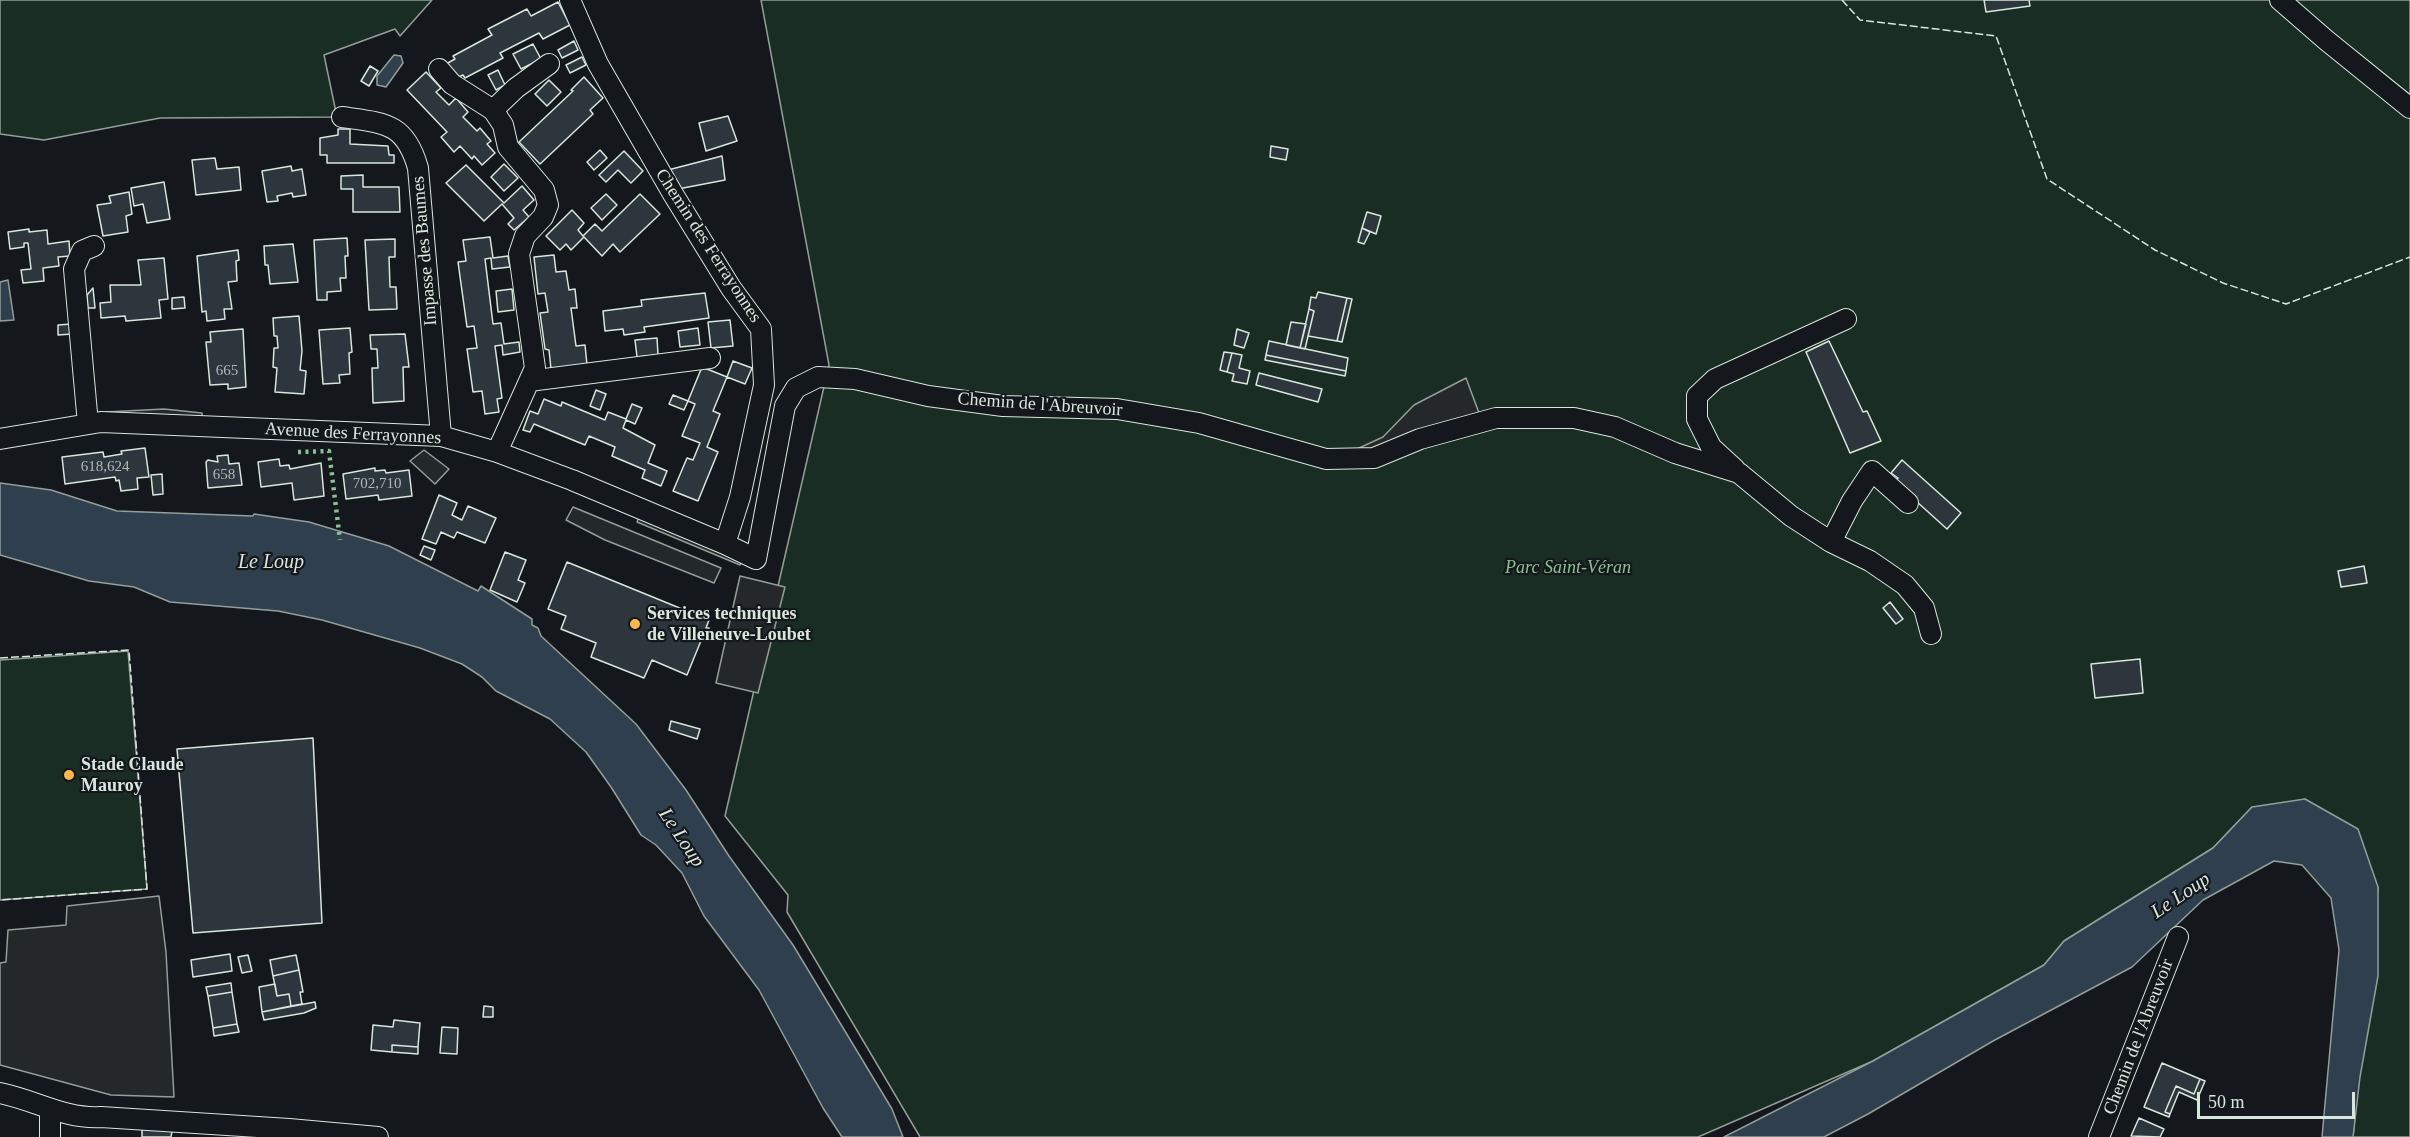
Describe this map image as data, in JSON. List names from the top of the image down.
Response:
{
  "streets": {
    "street": [
      "Chemin des Ferrayonnes",
      "Impasse des Baumes",
      "Chemin de l'Abreuvoir",
      "Avenue des Ferrayonnes"
    ]
  },
  "crossings": [
    ["Chemin des Ferrayonnes", "Avenue des Ferrayonnes"],
    ["Impasse des Baumes", "Avenue des Ferrayonnes"],
    ["Chemin de l'Abreuvoir", "Avenue des Ferrayonnes"]
  ],
  "water": ["Le Loup"],
  "parks": ["Parc Saint-Véran"],
  "places": ["Services techniques de Villeneuve-Loubet", "Stade Claude Mauroy"],
  "house_numbers": [
    "665",
    "618,624",
    "658",
    "702,710"
  ],
  "scale_bar": "50 m"
}
